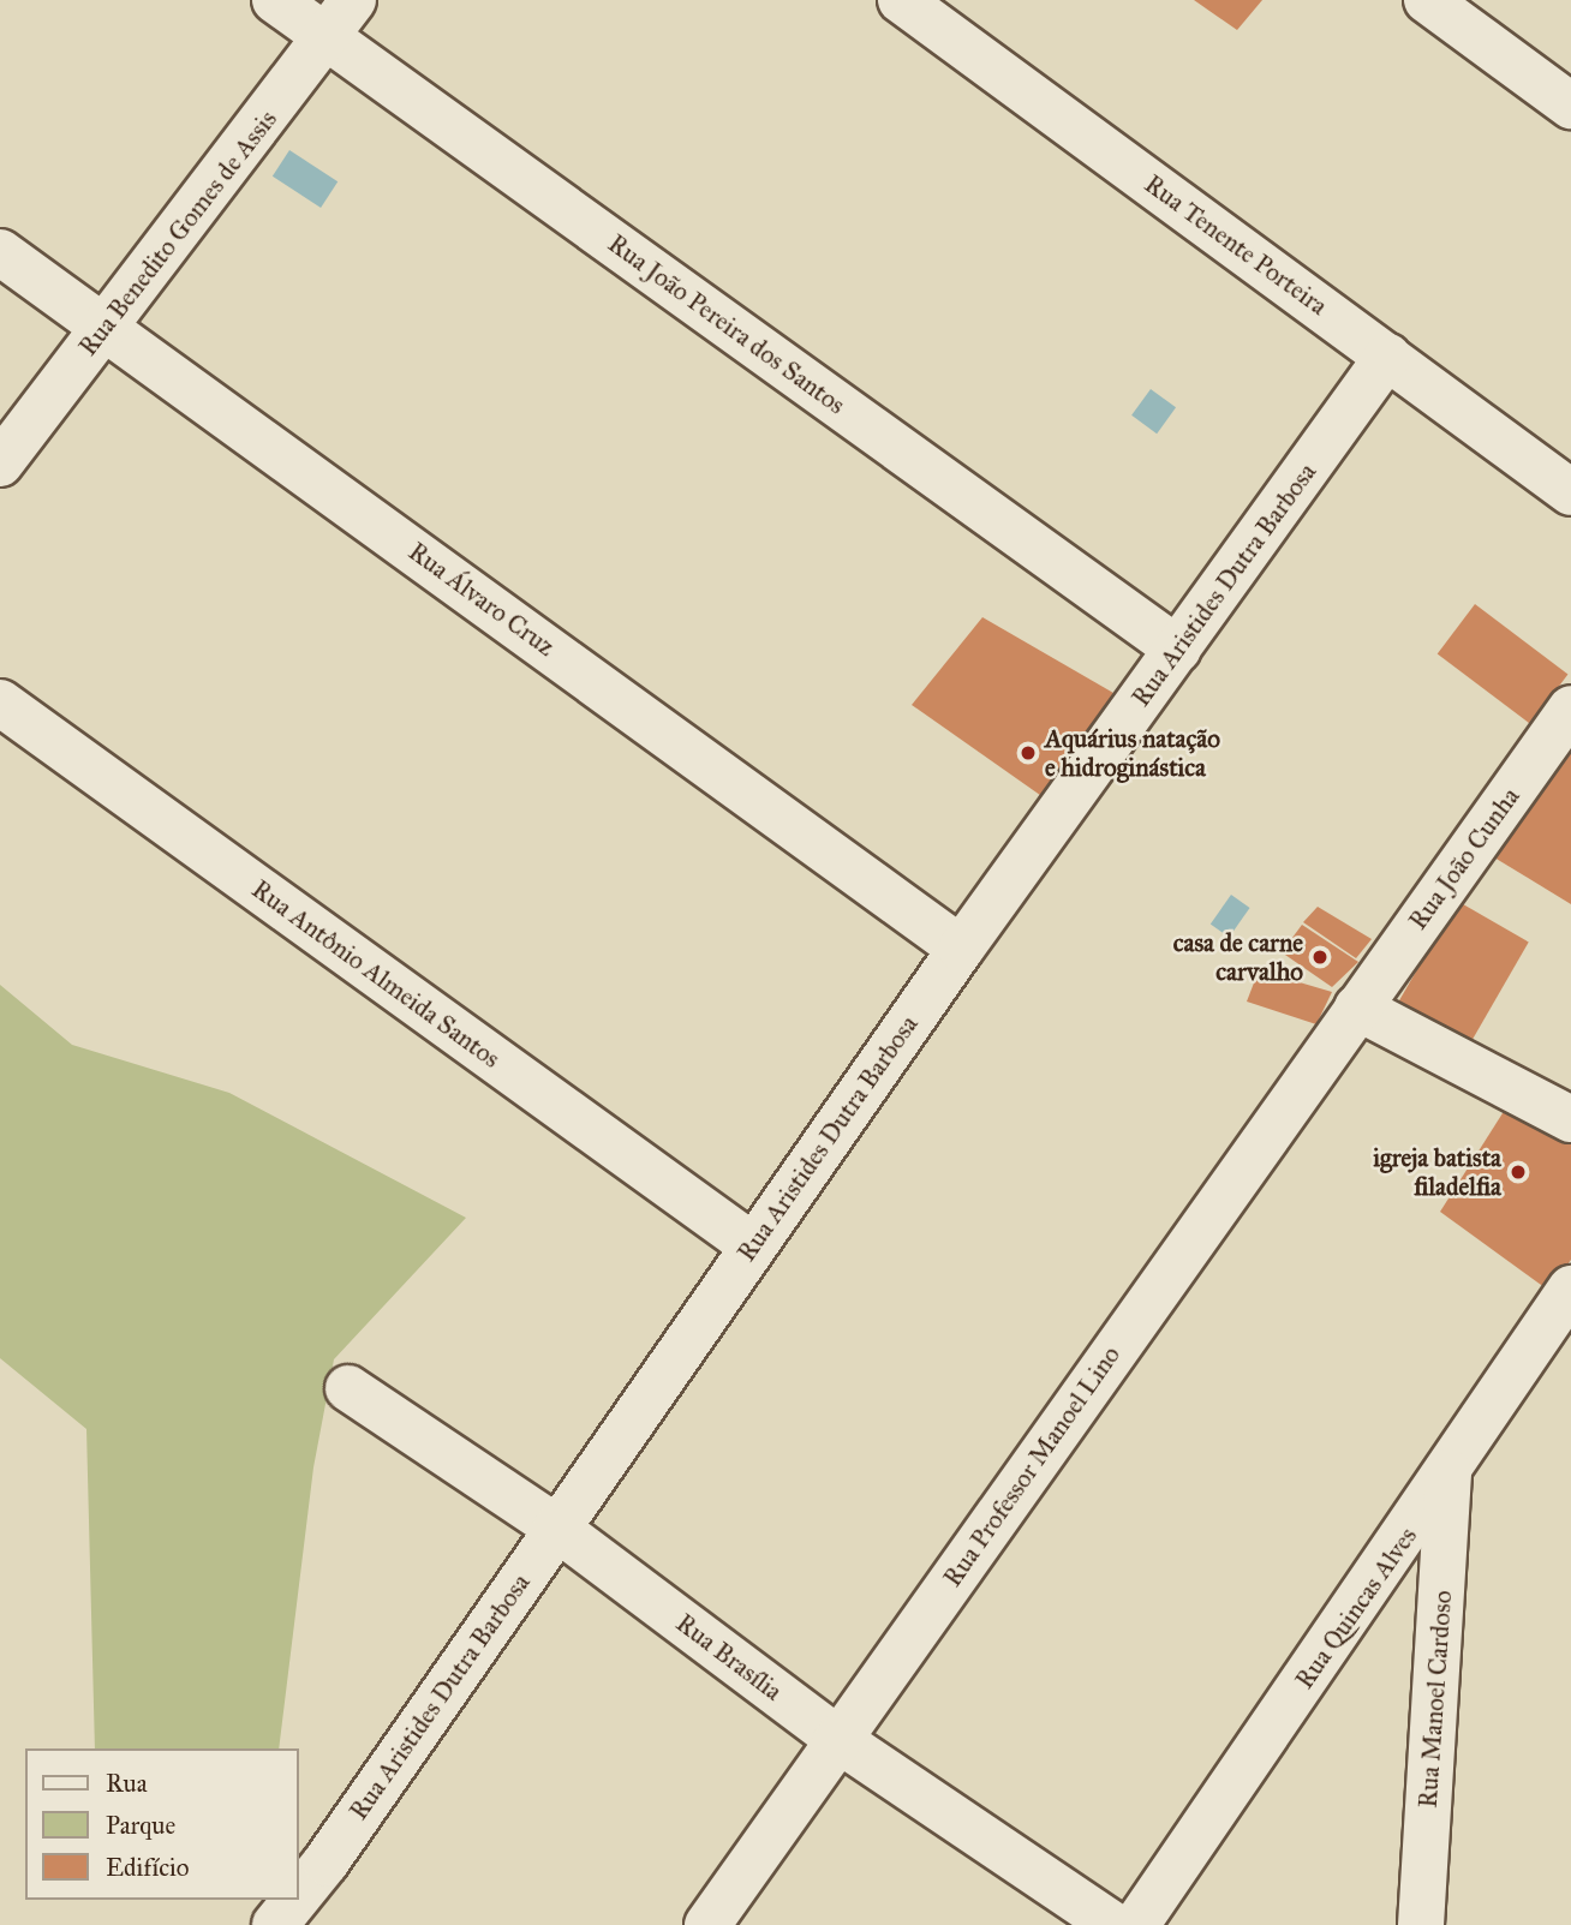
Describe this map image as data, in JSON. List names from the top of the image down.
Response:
{
  "streets": {
    "street": [
      "Rua Benedito Gomes de Assis",
      "Rua Tenente Porteira",
      "Rua João Pereira dos Santos",
      "Rua Aristides Dutra Barbosa",
      "Rua Álvaro Cruz",
      "Rua João Cunha",
      "Rua Antônio Almeida Santos",
      "Rua Professor Manoel Lino",
      "Rua Quincas Alves",
      "Rua Brasília",
      "Rua Manoel Cardoso"
    ]
  },
  "crossings": [
    ["Rua Benedito Gomes de Assis", "Rua João Pereira dos Santos"],
    ["Rua Benedito Gomes de Assis", "Rua Álvaro Cruz"],
    ["Rua Tenente Porteira", "Rua Aristides Dutra Barbosa"],
    ["Rua João Pereira dos Santos", "Rua Aristides Dutra Barbosa"],
    ["Rua Aristides Dutra Barbosa", "Rua Álvaro Cruz"],
    ["Rua Aristides Dutra Barbosa", "Rua Antônio Almeida Santos"],
    ["Rua Aristides Dutra Barbosa", "Rua Brasília"],
    ["Rua João Cunha", "Rua Professor Manoel Lino"],
    ["Rua Professor Manoel Lino", "Rua Brasília"],
    ["Rua Quincas Alves", "Rua Manoel Cardoso"]
  ],
  "places": ["Aquárius natação e hidroginástica", "casa de carne carvalho", "igreja batista filadelfia"],
  "legend": ["Rua", "Parque", "Edifício"]
}
